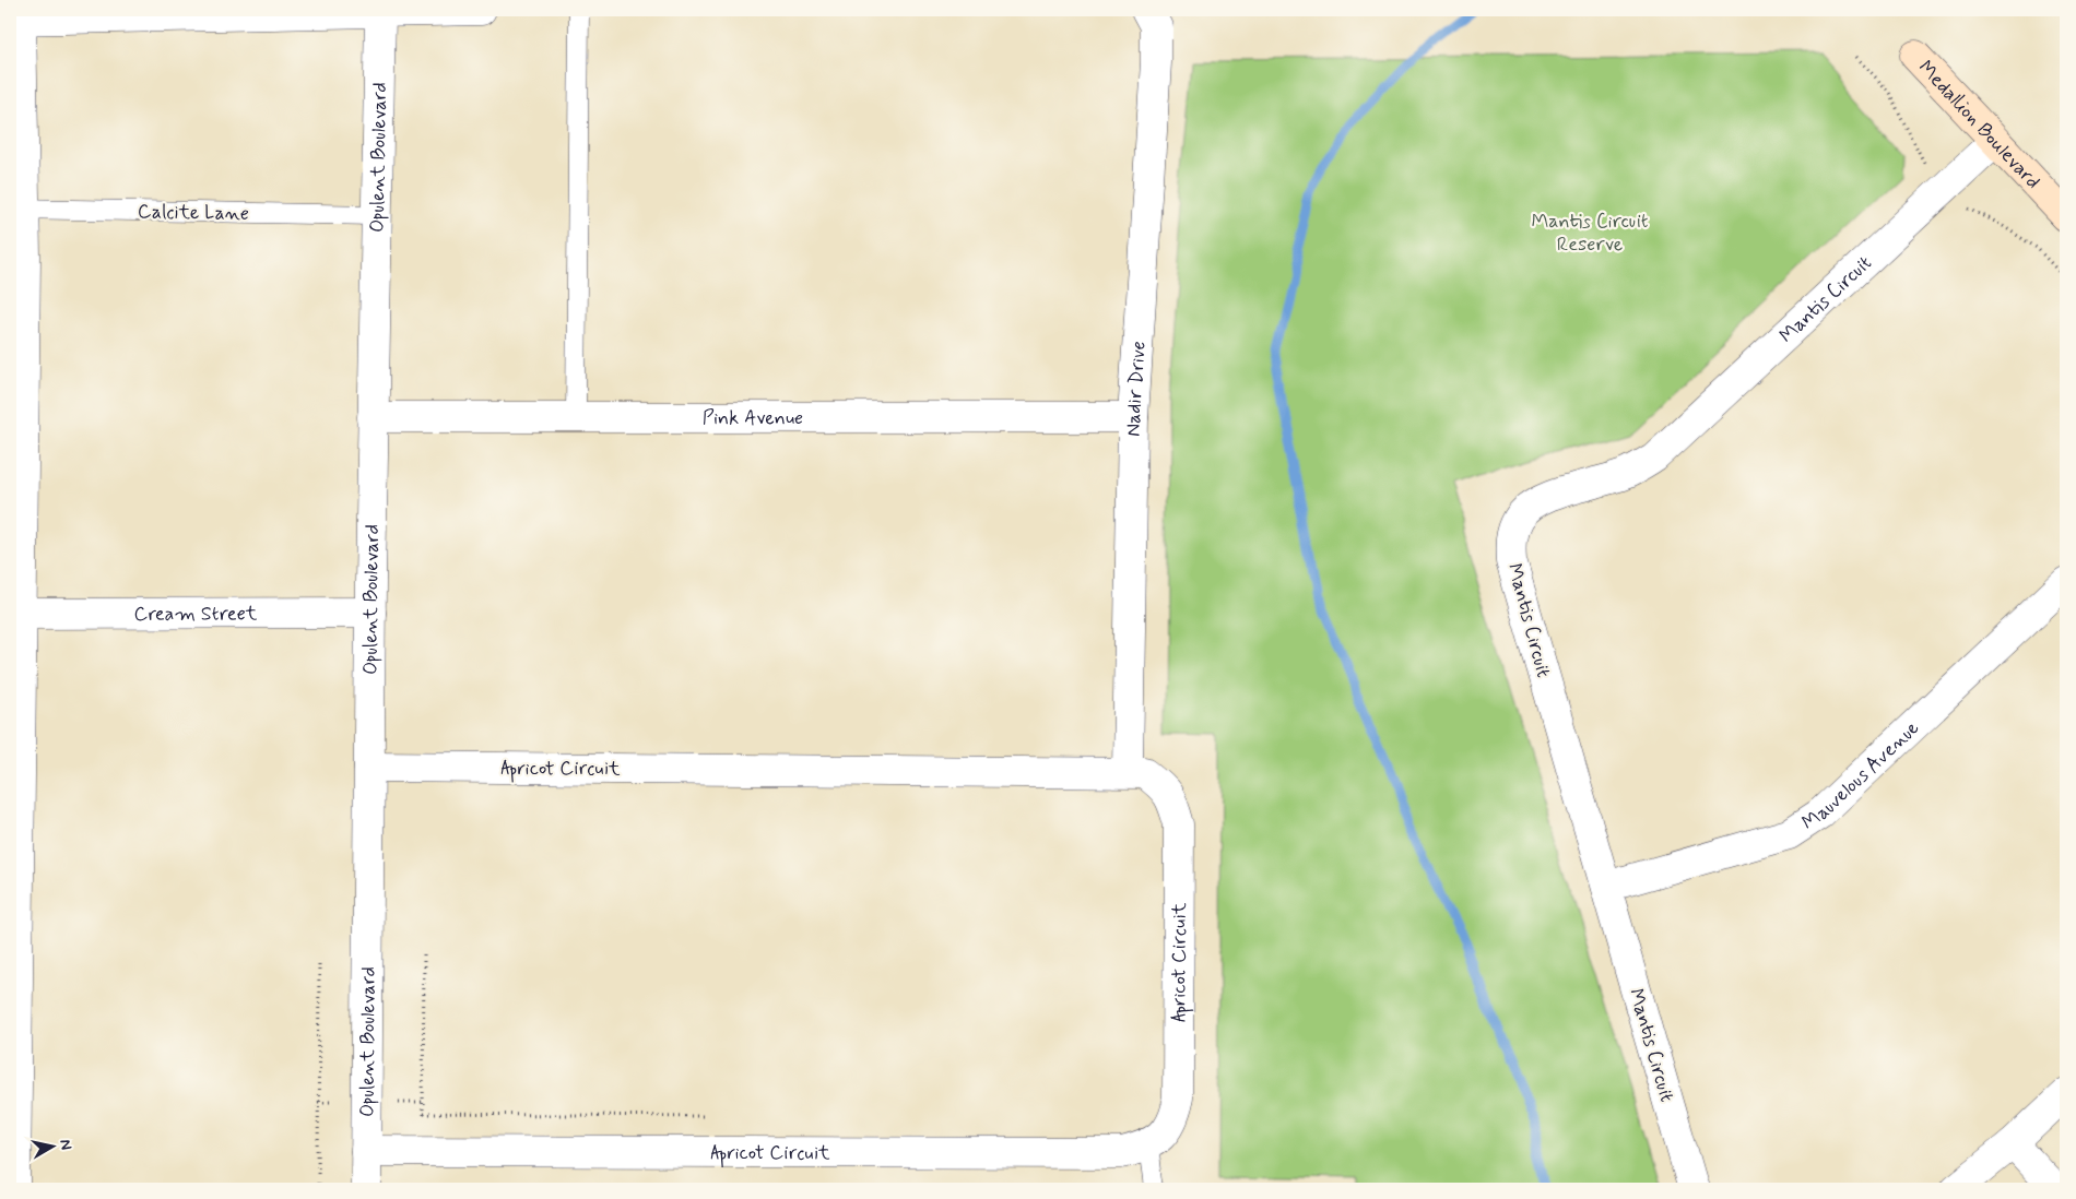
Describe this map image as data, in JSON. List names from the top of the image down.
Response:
{
  "streets": {
    "street": [
      "Medallion Boulevard",
      "Opulent Boulevard",
      "Mantis Circuit",
      "Nadir Drive",
      "Pink Avenue",
      "Cream Street",
      "Apricot Circuit",
      "Mauvelous Avenue"
    ],
    "lane": ["Calcite Lane"]
  },
  "crossings": [
    ["Medallion Boulevard", "Mantis Circuit"],
    ["Opulent Boulevard", "Calcite Lane"],
    ["Opulent Boulevard", "Pink Avenue"],
    ["Opulent Boulevard", "Cream Street"],
    ["Opulent Boulevard", "Apricot Circuit"],
    ["Mantis Circuit", "Mauvelous Avenue"],
    ["Nadir Drive", "Pink Avenue"],
    ["Nadir Drive", "Apricot Circuit"]
  ],
  "parks": ["Mantis Circuit Reserve"],
  "north": "right"
}
